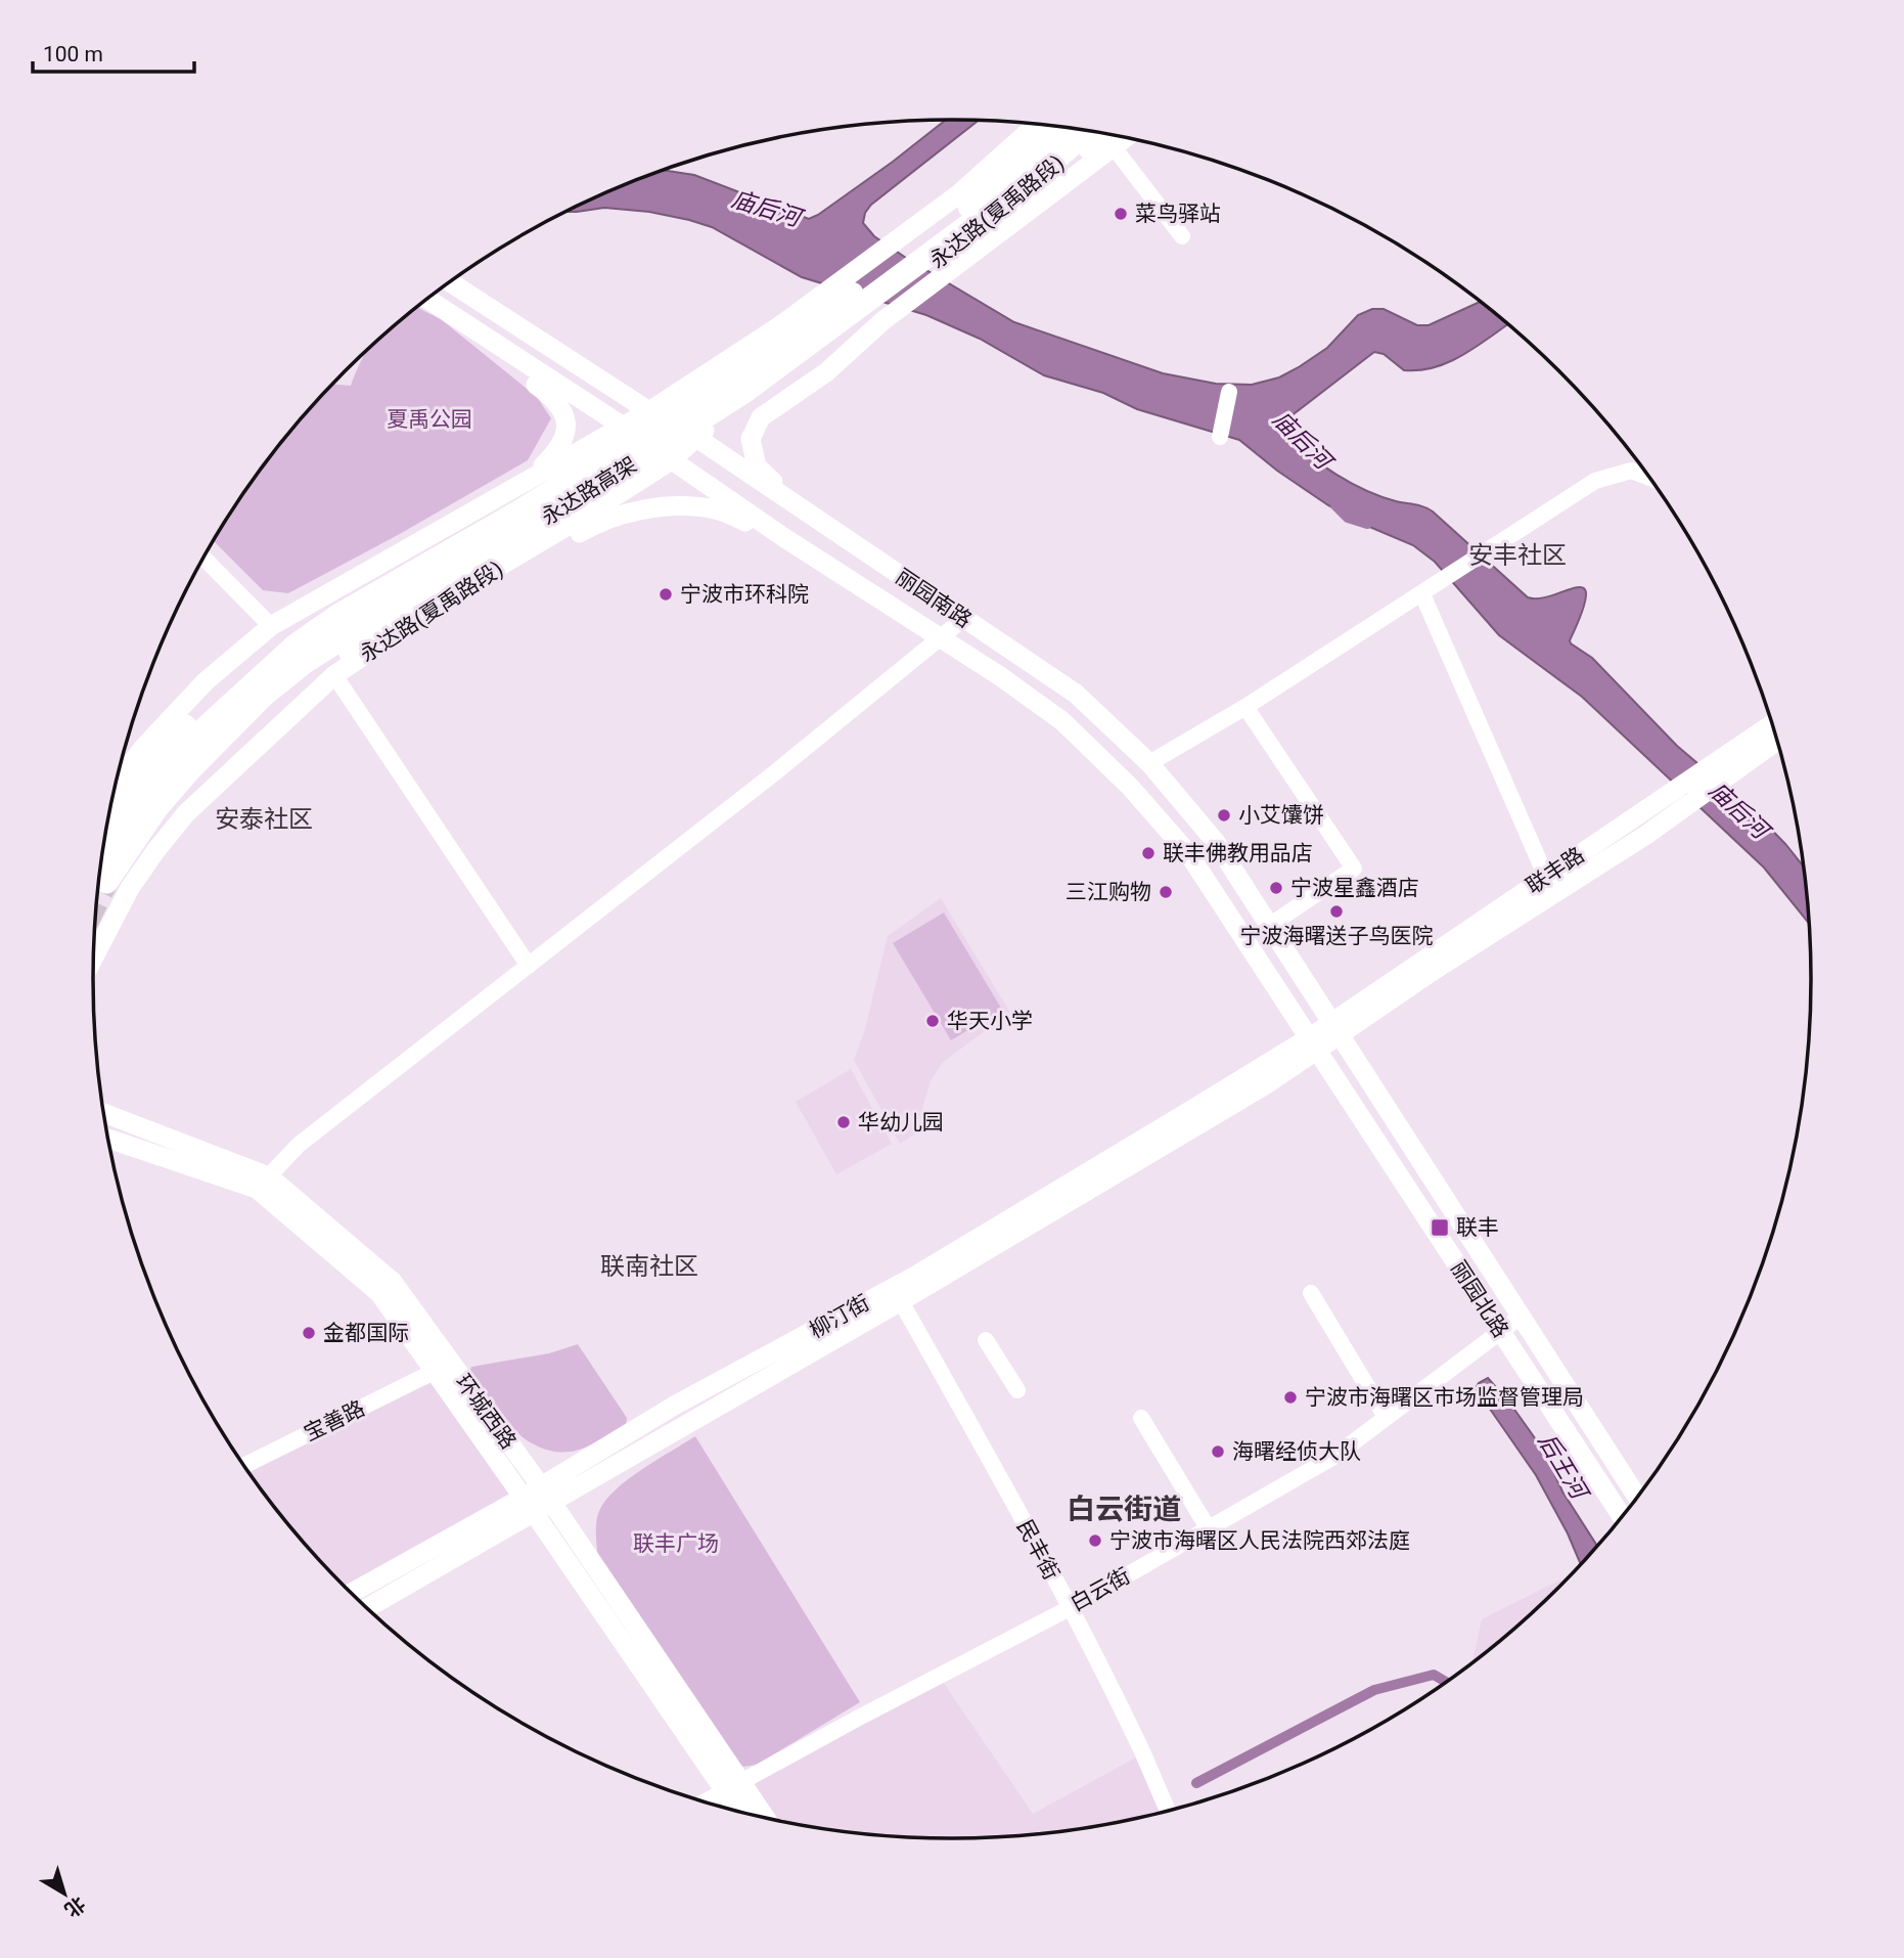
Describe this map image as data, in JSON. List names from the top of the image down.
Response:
{
  "streets": {
    "highway": ["永达路高架"],
    "main road": [
      "永达路(夏禹路段)",
      "丽园南路",
      "联丰路",
      "丽园北路",
      "柳汀街",
      "环城西路"
    ],
    "street": ["宝善路", "民丰街", "白云街"]
  },
  "crossings": [
    ["永达路(夏禹路段)", "永达路高架"],
    ["永达路(夏禹路段)", "丽园南路"],
    ["丽园南路", "联丰路"],
    ["丽园南路", "丽园北路"],
    ["丽园南路", "柳汀街"],
    ["联丰路", "丽园北路"],
    ["联丰路", "柳汀街"],
    ["丽园北路", "柳汀街"],
    ["丽园北路", "白云街"],
    ["柳汀街", "环城西路"],
    ["柳汀街", "民丰街"],
    ["环城西路", "宝善路"],
    ["环城西路", "白云街"],
    ["民丰街", "白云街"]
  ],
  "districts": [
    "安丰社区",
    "安泰社区",
    "联南社区",
    "白云街道"
  ],
  "water": ["庙后河", "后王河"],
  "parks": ["夏禹公园", "联丰广场"],
  "places": {
    "other": [
      "菜鸟驿站",
      "宁波市环科院",
      "小艾馕饼",
      "联丰佛教用品店",
      "宁波星鑫酒店",
      "三江购物",
      "宁波海曙送子鸟医院",
      "华天小学",
      "华幼儿园",
      "金都国际",
      "宁波市海曙区市场监督管理局",
      "海曙经侦大队",
      "宁波市海曙区人民法院西郊法庭"
    ],
    "transit": ["联丰"]
  },
  "scale_bar": "100 m",
  "north": "bottom right"
}
